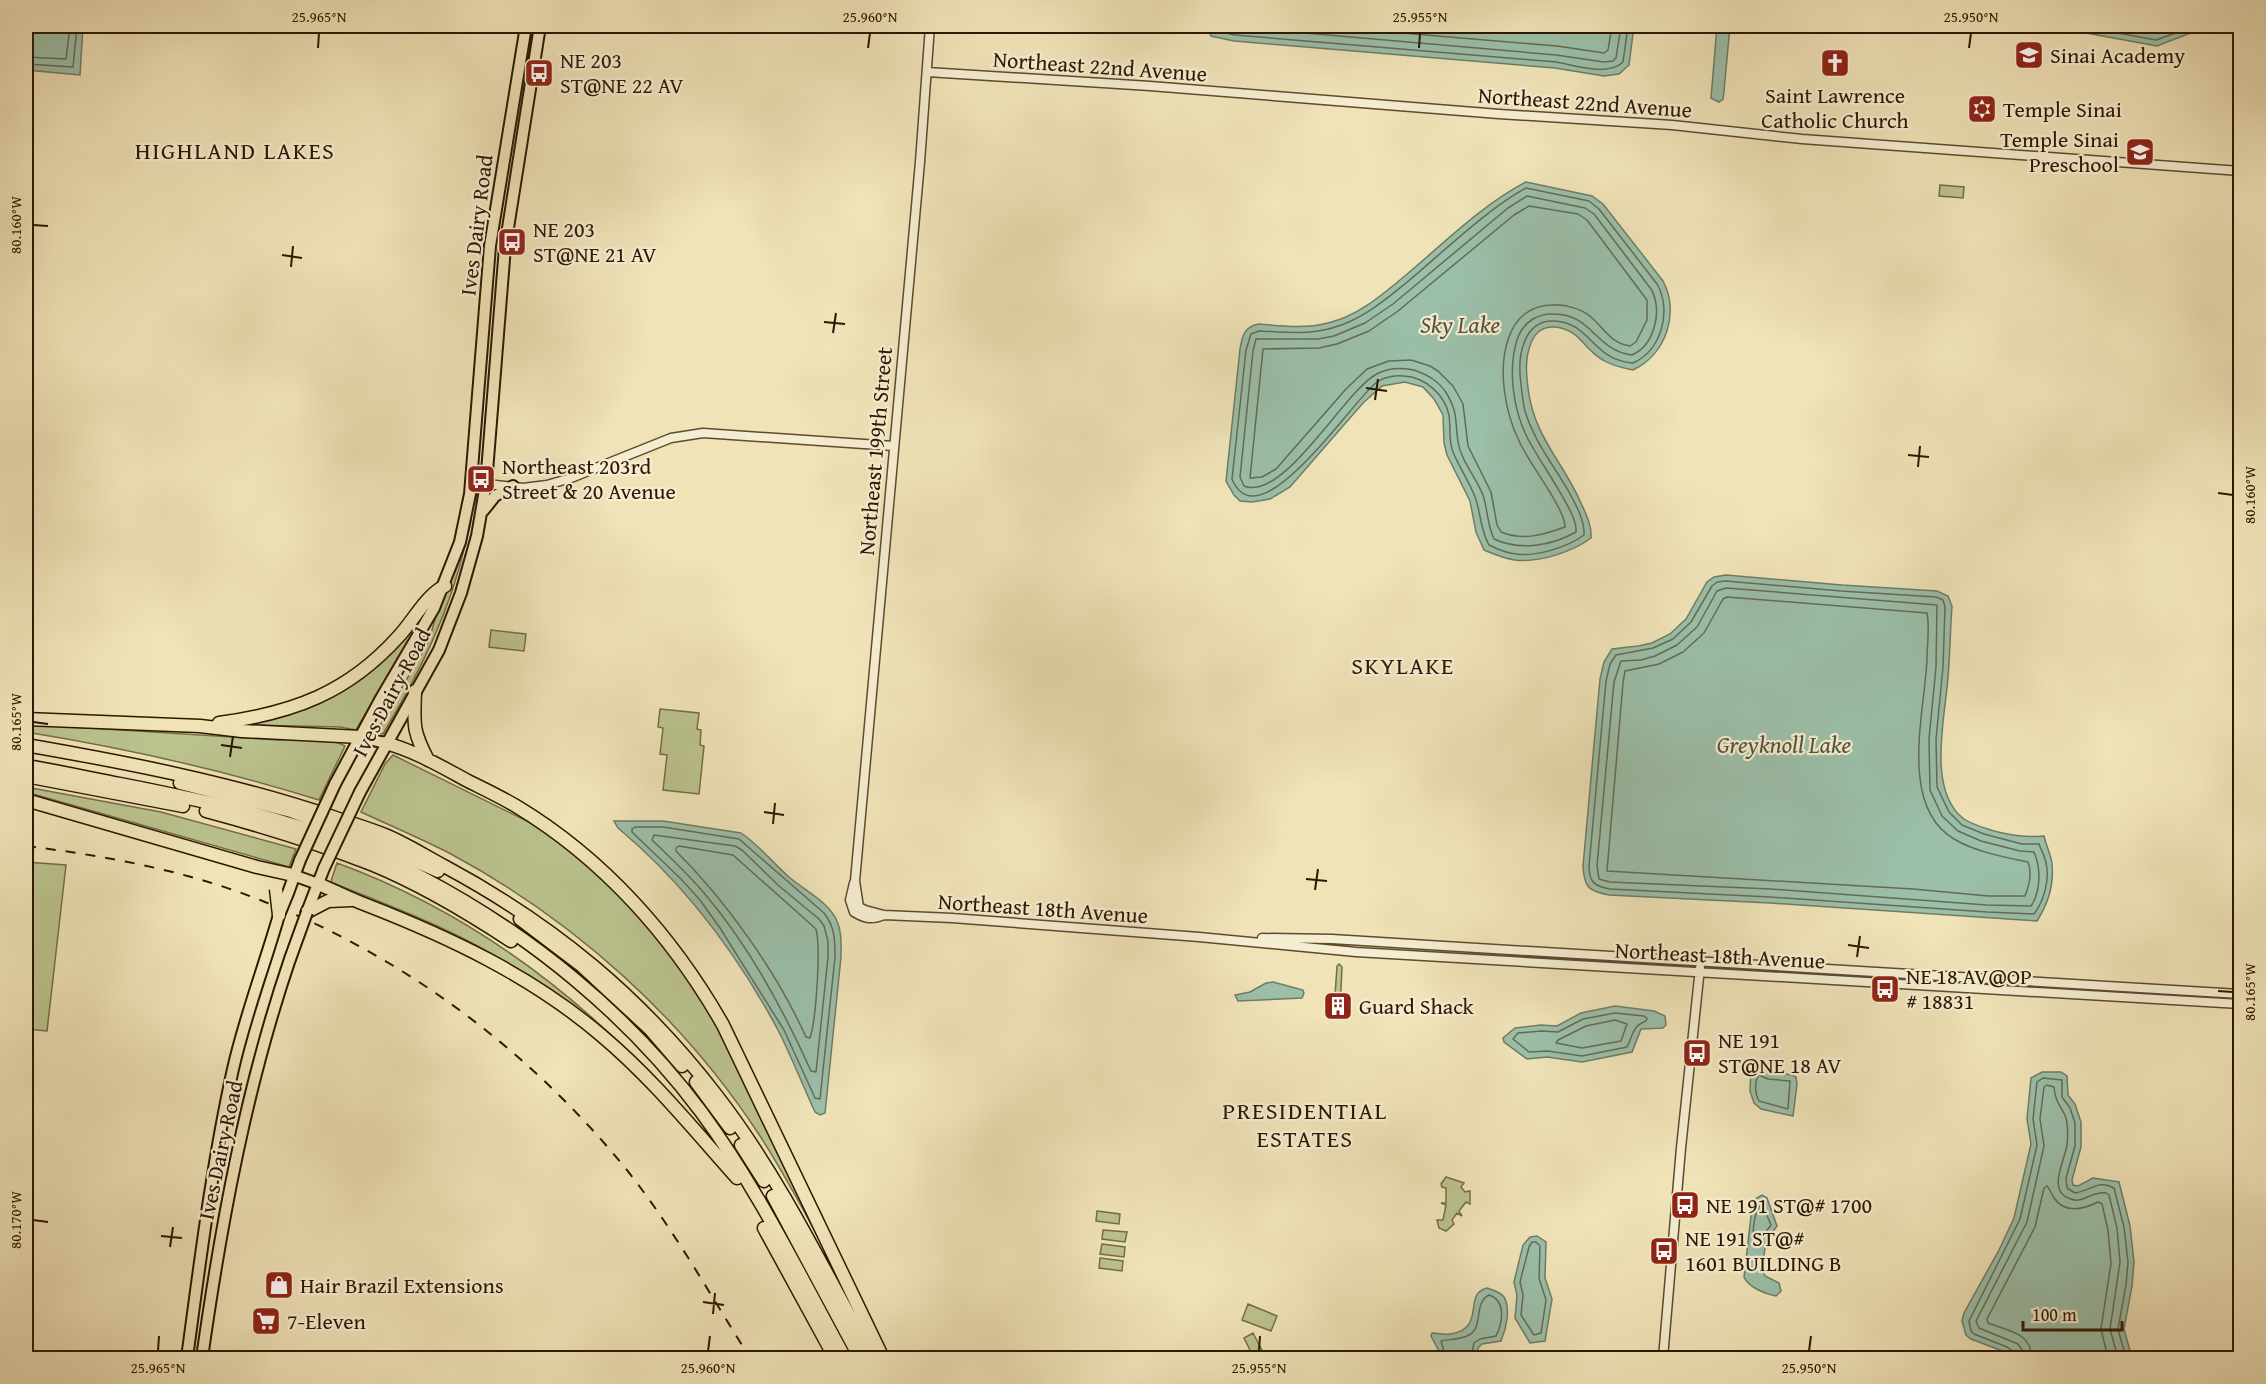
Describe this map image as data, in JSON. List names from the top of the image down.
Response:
{
  "streets": {
    "main road": ["Ives Dairy Road"],
    "street": ["Northeast 22nd Avenue", "Northeast 199th Street", "Northeast 18th Avenue"]
  },
  "crossings": [
    ["Northeast 22nd Avenue", "Northeast 199th Street"],
    ["Northeast 199th Street", "Northeast 18th Avenue"]
  ],
  "districts": ["HIGHLAND LAKES", "SKYLAKE", "PRESIDENTIAL ESTATES"],
  "water": ["Sky Lake", "Greyknoll Lake"],
  "places": {
    "school or university": ["Sinai Academy", "Temple Sinai Preschool"],
    "church": ["Saint Lawrence Catholic Church"],
    "bus stop": [
      "NE 203 ST@NE 22 AV",
      "NE 203 ST@NE 21 AV",
      "Northeast 203rd Street & 20 Avenue",
      "NE 18 AV@OP # 18831",
      "NE 191 ST@NE 18 AV",
      "NE 191 ST@# 1700",
      "NE 191 ST@# 1601 BUILDING B"
    ],
    "synagogue": ["Temple Sinai"],
    "building": ["Guard Shack"],
    "shop": ["Hair Brazil Extensions"],
    "supermarket": ["7-Eleven"]
  },
  "scale_bar": "100 m",
  "coordinates": [
    "25.965°N",
    "25.960°N",
    "25.955°N",
    "25.950°N",
    "80.160°W",
    "80.165°W",
    "80.170°W"
  ]
}
